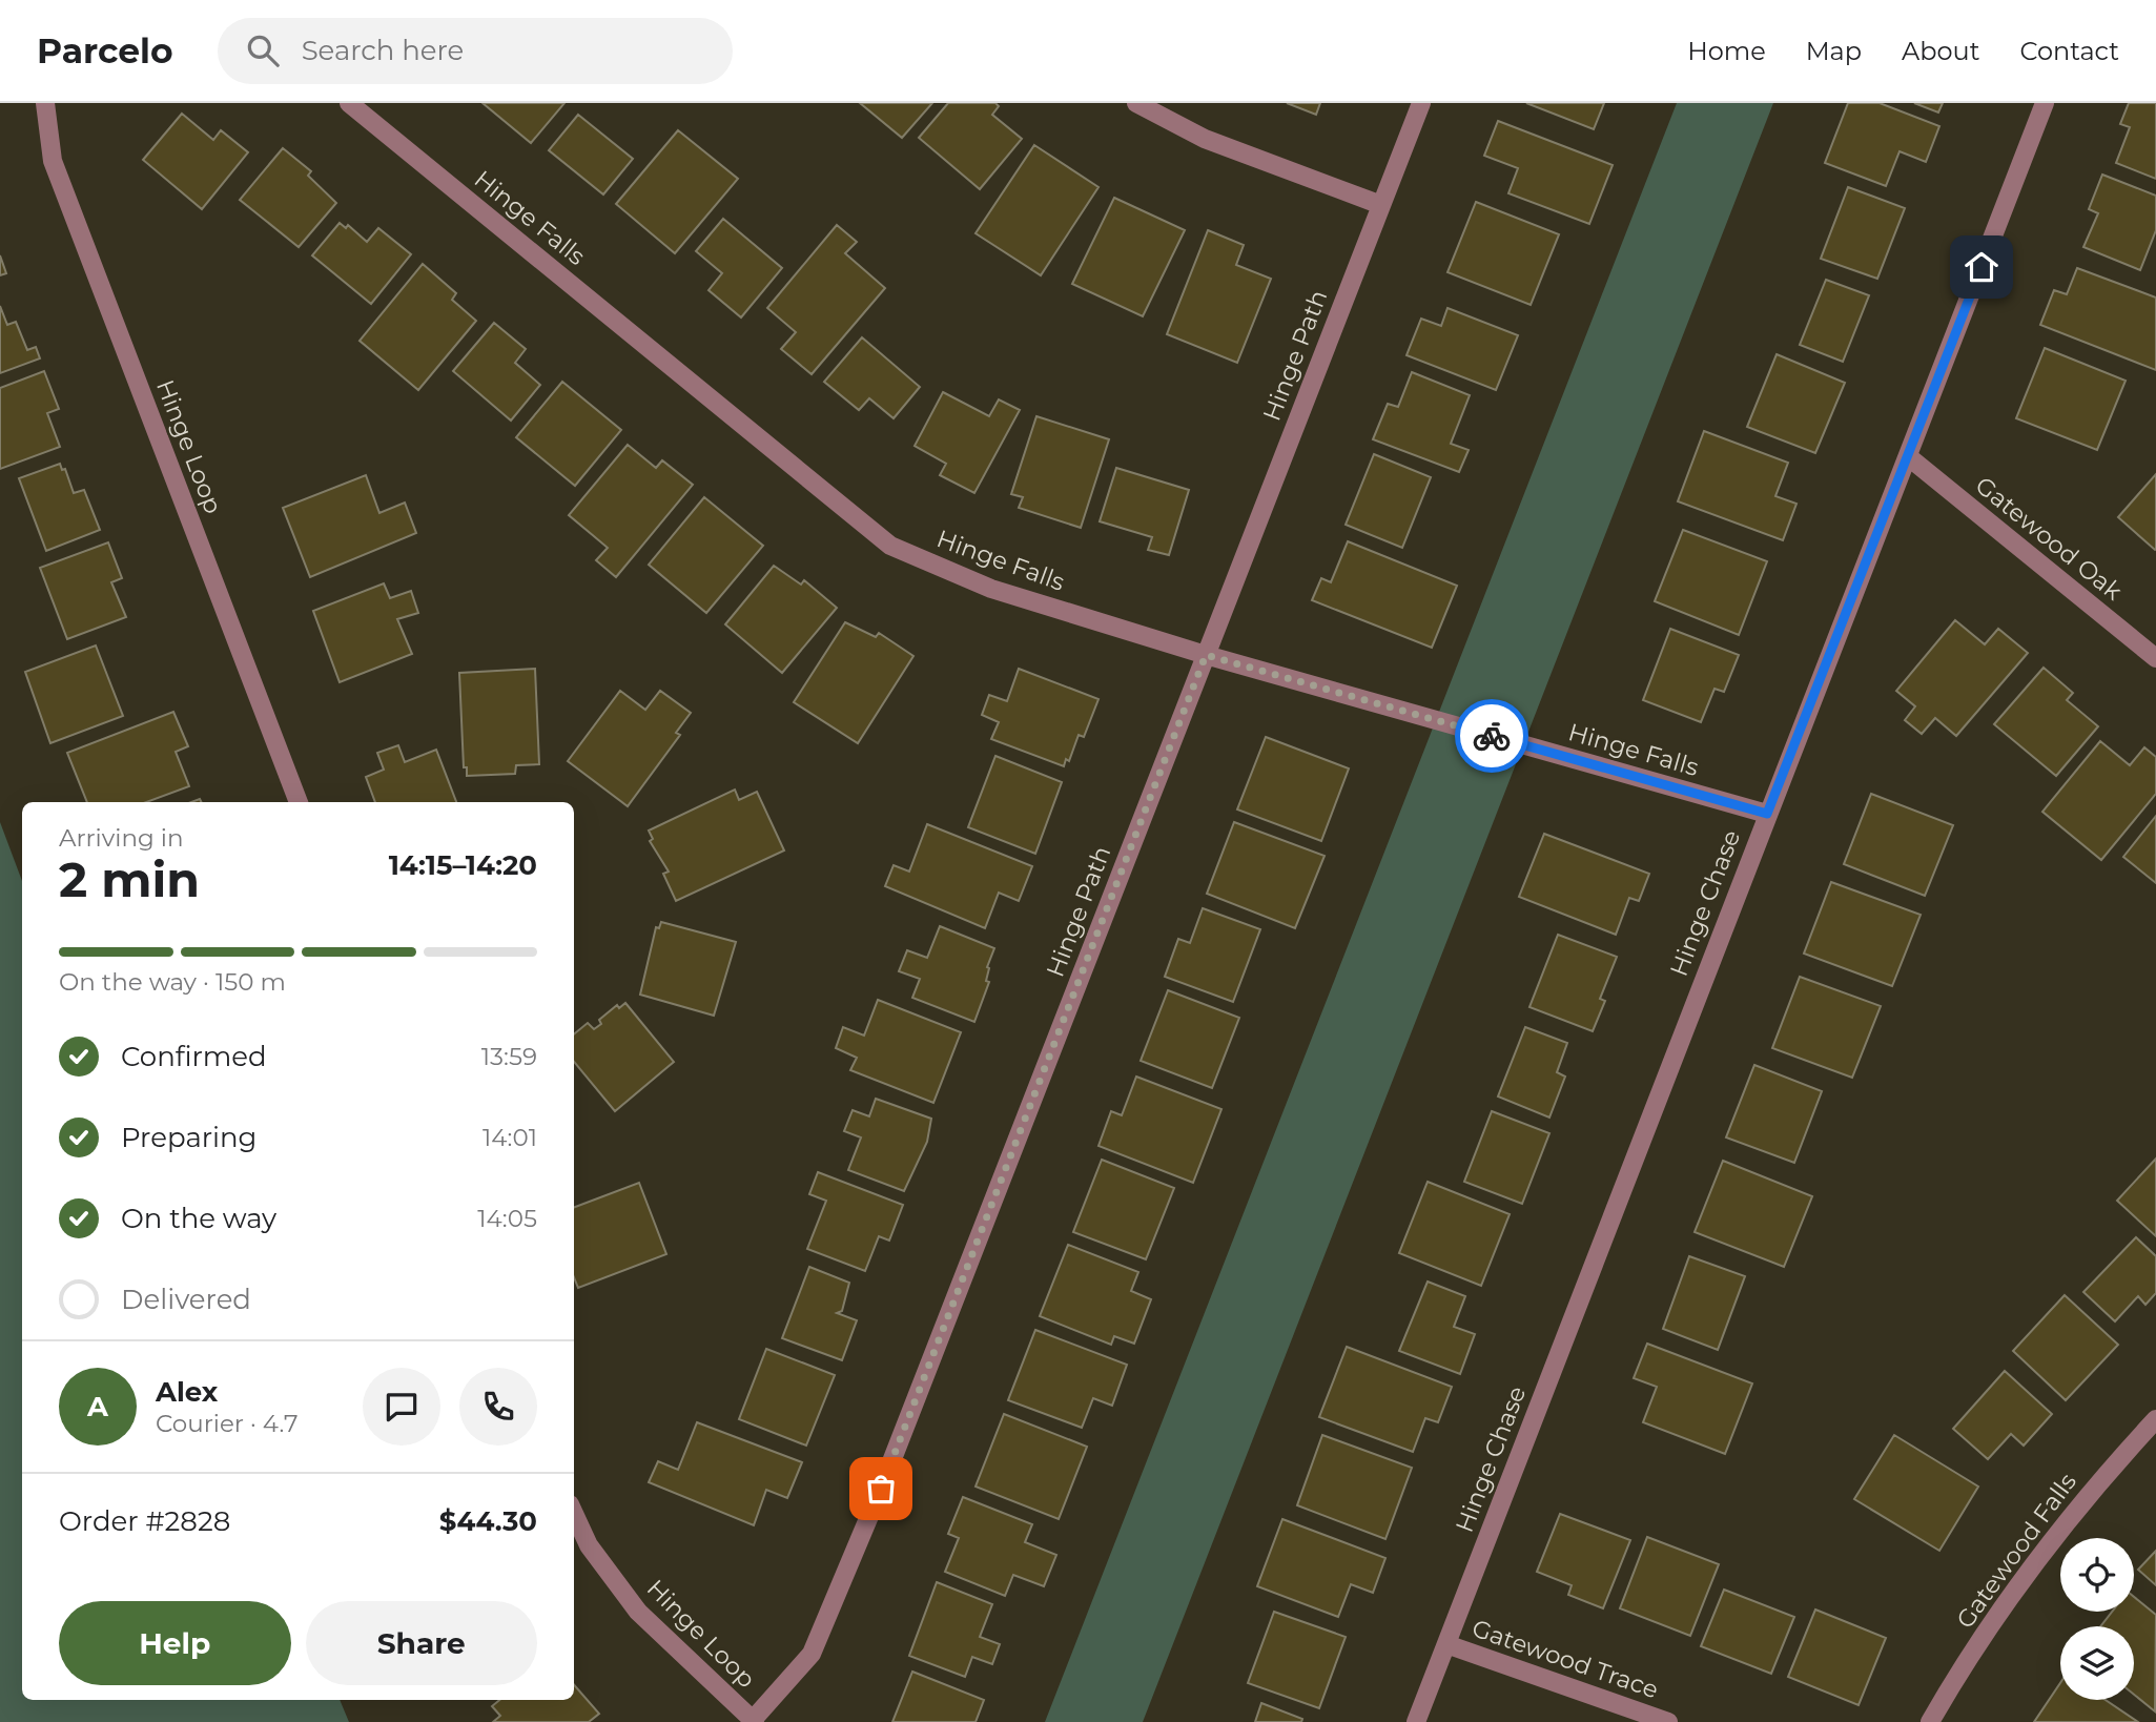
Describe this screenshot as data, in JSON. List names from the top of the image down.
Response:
{
  "streets": {
    "street": [
      "Hinge Falls",
      "Hinge Path",
      "Hinge Loop",
      "Gatewood Oak",
      "Hinge Chase",
      "Gatewood Falls",
      "Gatewood Trace"
    ]
  },
  "crossings": [
    ["Hinge Falls", "Hinge Path"],
    ["Hinge Falls", "Hinge Chase"],
    ["Hinge Path", "Hinge Loop"],
    ["Gatewood Oak", "Hinge Chase"],
    ["Hinge Chase", "Gatewood Trace"]
  ],
  "page": {
    "header": "Parcelo",
    "search": "Search here",
    "nav": [
      "Home",
      "Map",
      "About",
      "Contact"
    ],
    "heading": ["2 min", "Arriving in", "14:15–14:20"],
    "panel": [
      "Alex",
      "Courier · 4.7",
      "Order #2828",
      "$44.30"
    ],
    "bar": "On the way · 150 m",
    "list": [
      ["Confirmed", "13:59"],
      ["Preparing", "14:01"],
      ["On the way", "14:05"],
      "Delivered"
    ],
    "round": "A",
    "buttons": ["Help", "Share"]
  }
}
